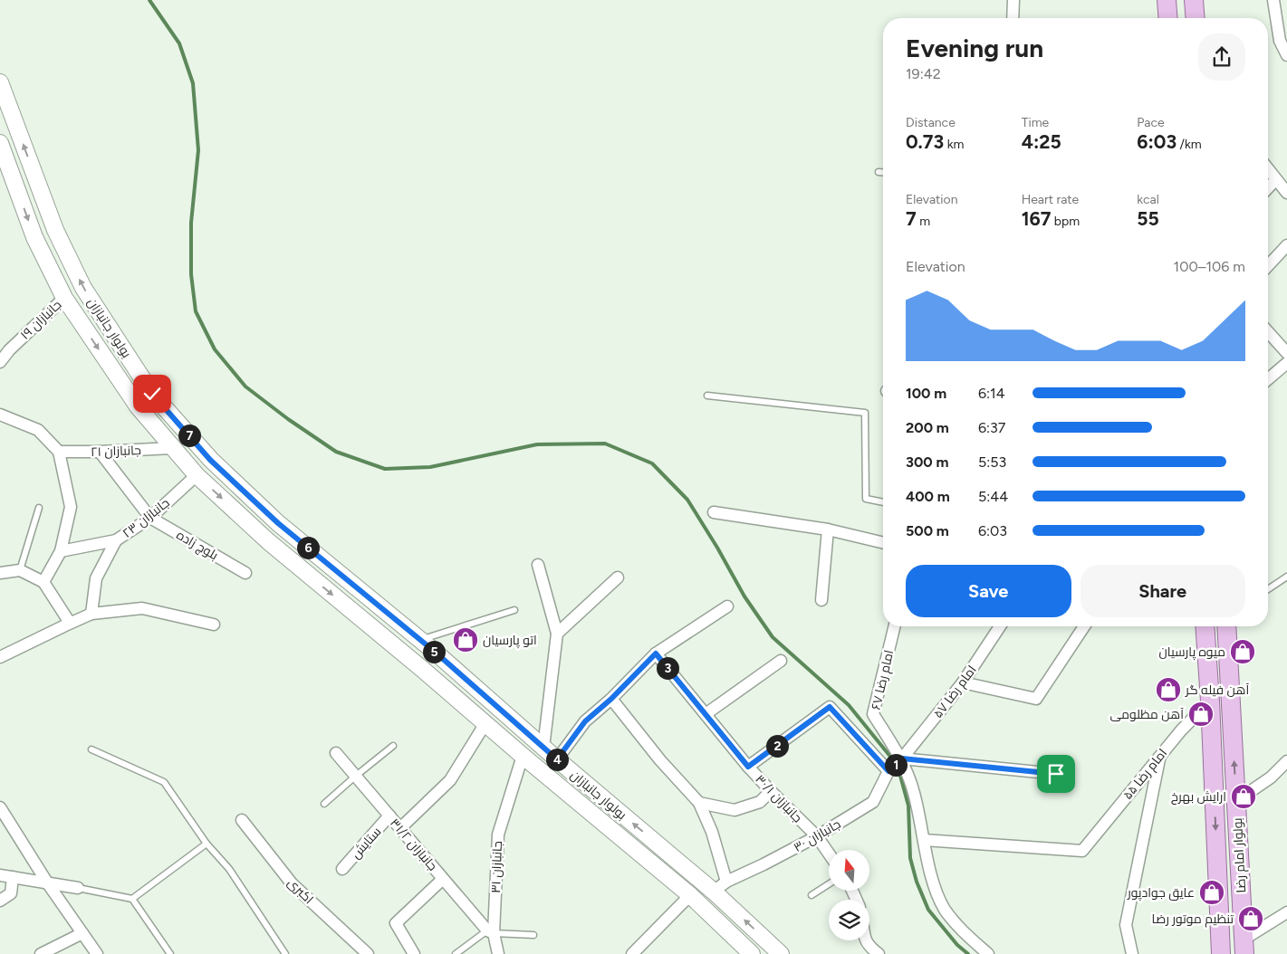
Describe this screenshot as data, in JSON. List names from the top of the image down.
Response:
{
  "streets": {
    "main road": ["بولوار جانبازان", "بولوار امام رضا"],
    "street": [
      "جانبازان ۱۹",
      "جانبازان ۲۱",
      "جانبازان ۲۳",
      "بلوچ زاده",
      "امام رضا ۶۷",
      "امام رضا ۵۷",
      "امام رضا ۵۵",
      "جانبازان ۳۰/۱",
      "جانبازان ۳۰",
      "ستایش",
      "جانبازان ۳۱/۲",
      "جانبازان ۳۱",
      "اکبری"
    ]
  },
  "crossings": [
    ["جانبازان ۱۹", "بولوار جانبازان"],
    ["بولوار جانبازان", "جانبازان ۲۱"],
    ["بولوار جانبازان", "جانبازان ۲۳"],
    ["بولوار جانبازان", "جانبازان ۳۰"],
    ["بولوار جانبازان", "جانبازان ۳۱"],
    ["جانبازان ۲۳", "بلوچ زاده"],
    ["امام رضا ۶۷", "امام رضا ۵۷"],
    ["امام رضا ۶۷", "امام رضا ۵۵"],
    ["امام رضا ۶۷", "جانبازان ۳۰"],
    ["امام رضا ۵۷", "جانبازان ۳۰"],
    ["امام رضا ۵۵", "بولوار امام رضا"],
    ["جانبازان ۳۰/۱", "جانبازان ۳۰"],
    ["ستایش", "جانبازان ۳۱/۲"],
    ["جانبازان ۳۱/۲", "جانبازان ۳۱"]
  ],
  "places": {
    "shop": [
      "اتو پارسیان",
      "میوه پارسیان",
      "آهن فیله گر",
      "آهن مظلومی",
      "ارایش بهرخ",
      "عایق جوادپور",
      "تنظیم موتور رضا"
    ]
  },
  "north": "top",
  "page": {
    "heading": ["Evening run", "19:42"],
    "stats": [
      ["Distance", "0.73 km"],
      ["Time", "4:25"],
      ["Pace", "6:03 /km"],
      ["Elevation", "7 m"],
      ["Heart rate", "167 bpm"],
      ["kcal", "55"]
    ],
    "chart": ["Elevation", "100–106 m"],
    "list": [
      {
        "name": "100 m",
        "note": "6:14"
      },
      {
        "name": "200 m",
        "note": "6:37"
      },
      {
        "name": "300 m",
        "note": "5:53"
      },
      {
        "name": "400 m",
        "note": "5:44"
      },
      {
        "name": "500 m",
        "note": "6:03"
      }
    ],
    "pins": [
      "7",
      "6",
      "5",
      "3",
      "2",
      "4",
      "1"
    ],
    "buttons": ["Save", "Share"]
  }
}
